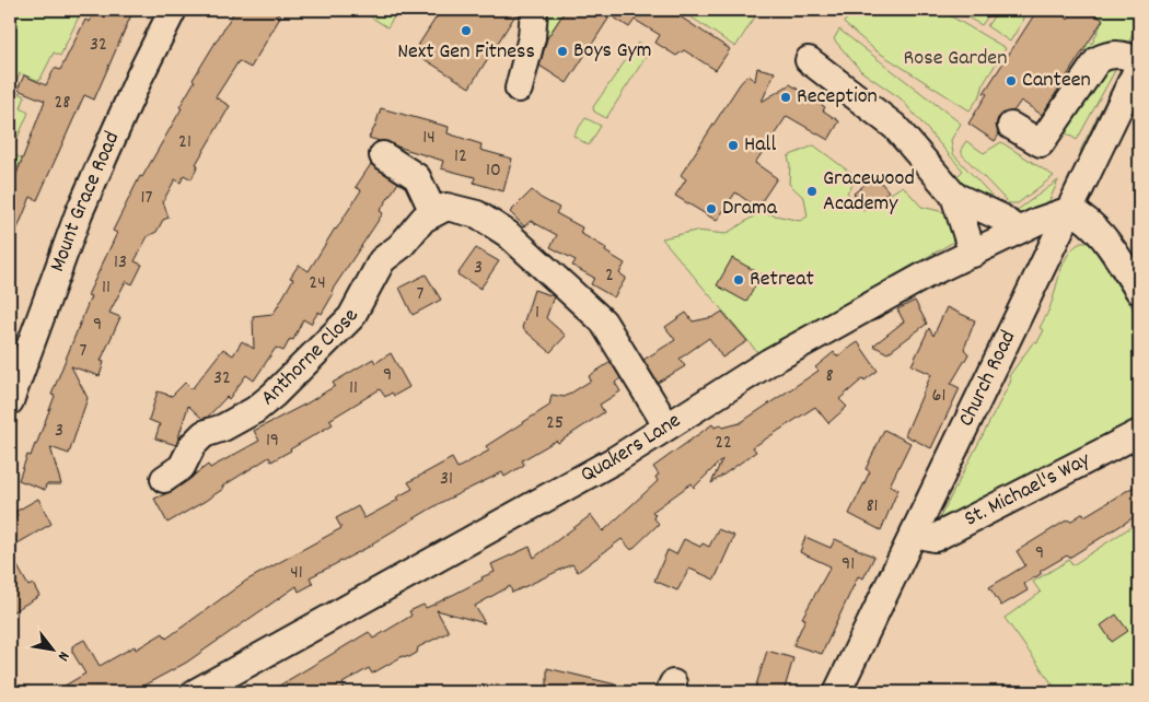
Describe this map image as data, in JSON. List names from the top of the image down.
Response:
{
  "streets": {
    "street": [
      "Mount Grace Road",
      "Anthorne Close",
      "Church Road",
      "Quakers Lane",
      "St. Michael's Way"
    ]
  },
  "crossings": [
    ["Church Road", "Quakers Lane"],
    ["Church Road", "St. Michael's Way"]
  ],
  "parks": ["Rose Garden"],
  "places": [
    "Next Gen Fitness",
    "Boys Gym",
    "Canteen",
    "Reception",
    "Hall",
    "Gracewood Academy",
    "Drama",
    "Retreat"
  ],
  "house_numbers": [
    "32",
    "28",
    "14",
    "21",
    "12",
    "10",
    "17",
    "13",
    "3",
    "2",
    "24",
    "11",
    "7",
    "1",
    "9",
    "7",
    "9",
    "8",
    "32",
    "11",
    "61",
    "25",
    "3",
    "19",
    "22",
    "31",
    "81",
    "9",
    "91",
    "41"
  ],
  "north": "bottom right"
}
